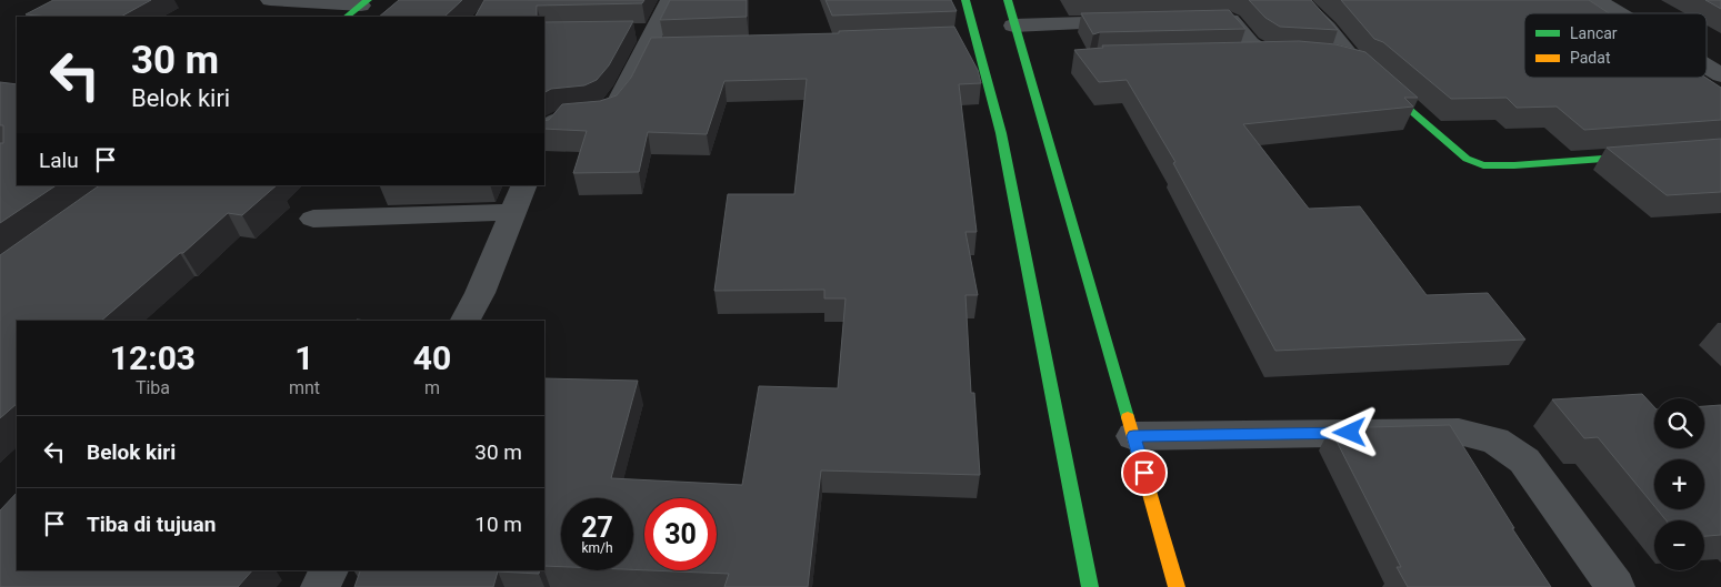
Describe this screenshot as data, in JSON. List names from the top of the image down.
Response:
{
  "legend": ["Lancar", "Padat"],
  "page": {
    "turn": ["30 m", "Belok kiri"],
    "then": "Lalu",
    "eta": [
      "12:03",
      "Tiba",
      "1",
      "mnt",
      "40",
      "m"
    ],
    "map_buttons": ["+", "−"],
    "list": [
      {
        "name": "Belok kiri",
        "value": "30 m"
      },
      {
        "name": "Tiba di tujuan",
        "value": "10 m"
      }
    ],
    "speed": "27 km/h",
    "limit": "30"
  }
}
